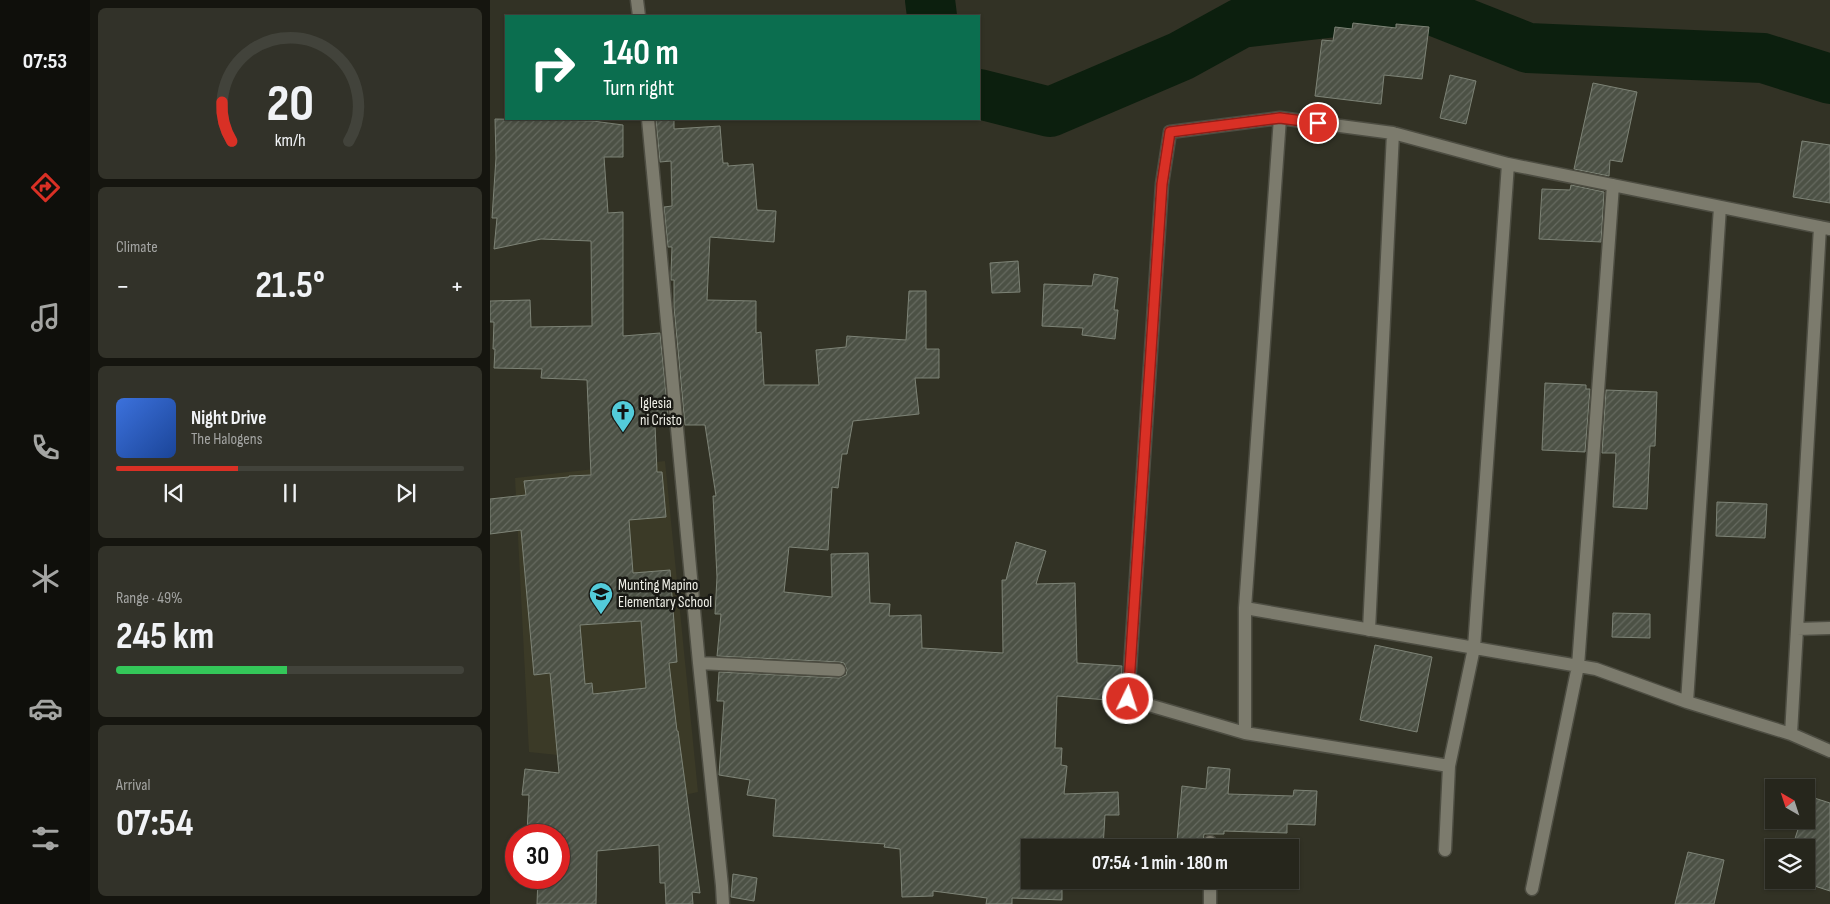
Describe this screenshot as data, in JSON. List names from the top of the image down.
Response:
{
  "places": {
    "church": ["Iglesia ni Cristo"],
    "school or university": ["Munting Mapino Elementary School"]
  },
  "north": "top left",
  "page": {
    "tabs": "07:53",
    "turn": ["140 m", "Turn right"],
    "tile": [
      "Climate",
      ["Range · 49%", "245 km"],
      ["Arrival", "07:54"]
    ],
    "heat": ["−", "21.5°", "+"],
    "song": ["Night Drive", "The Halogens"],
    "limit": "30",
    "trip": "07:54 · 1 min · 180 m",
    "gauge": ["20", "km/h"]
  }
}
